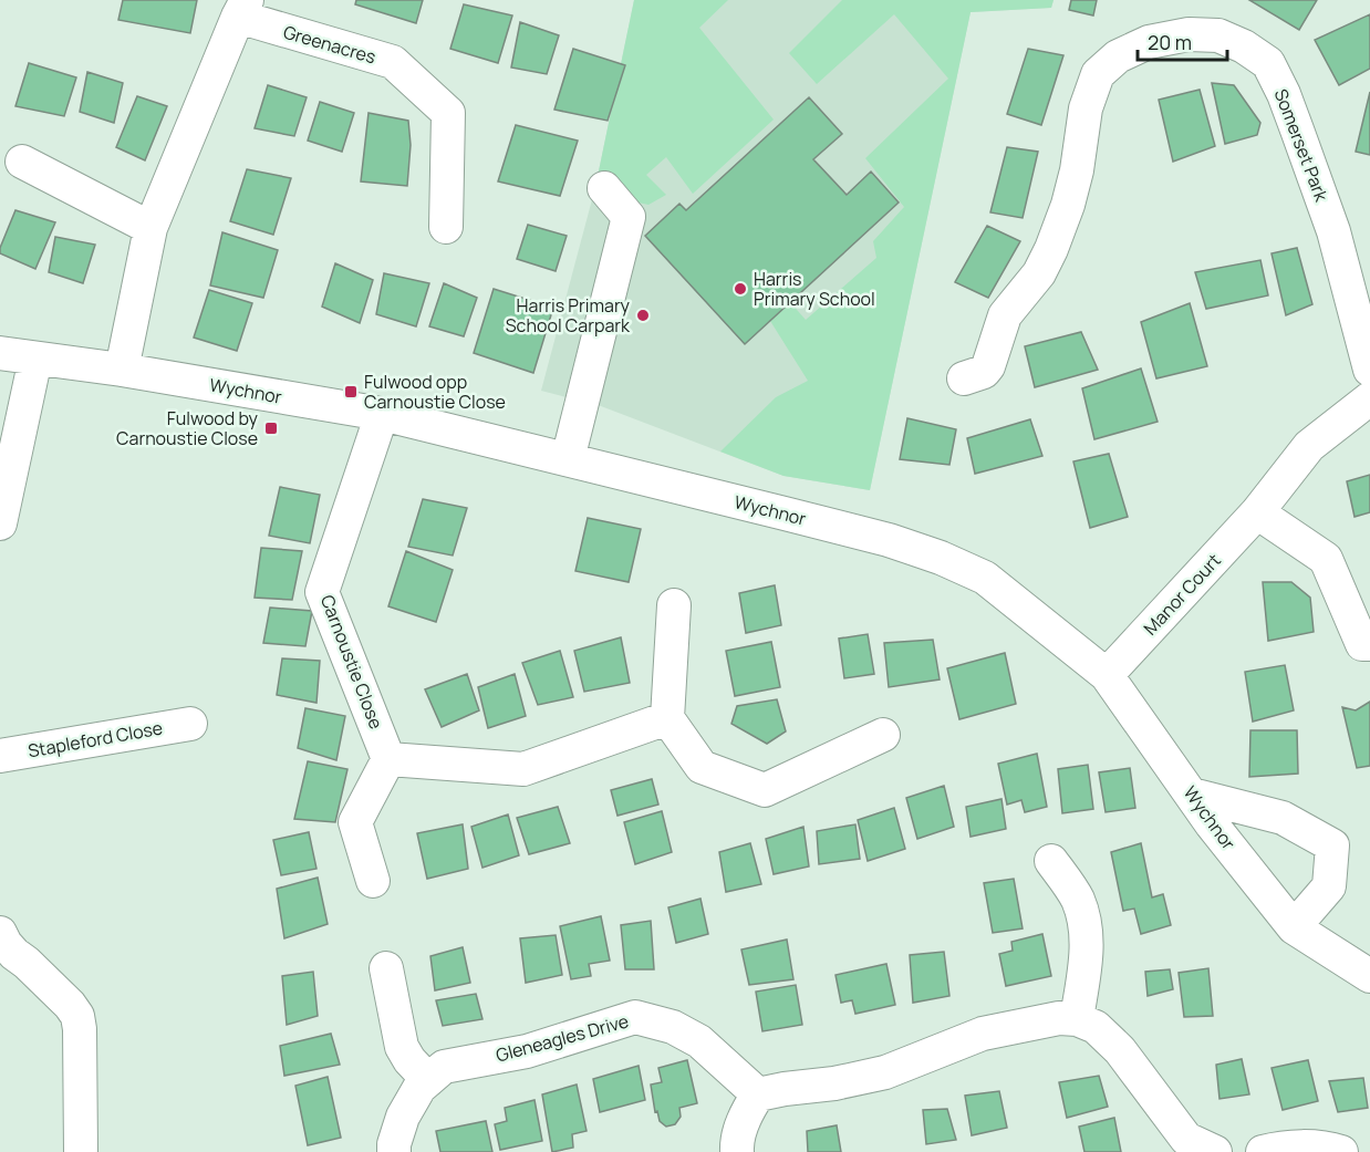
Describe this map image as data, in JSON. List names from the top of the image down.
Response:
{
  "streets": {
    "street": [
      "Greenacres",
      "Somerset Park",
      "Wychnor",
      "Manor Court",
      "Carnoustie Close",
      "Stapleford Close",
      "Gleneagles Drive"
    ]
  },
  "crossings": [
    ["Greenacres", "Wychnor"],
    ["Wychnor", "Manor Court"],
    ["Wychnor", "Carnoustie Close"]
  ],
  "places": {
    "other": ["Harris Primary School", "Harris Primary School Carpark"],
    "transit": ["Fulwood opp Carnoustie Close", "Fulwood by Carnoustie Close"]
  },
  "scale_bar": "20 m"
}
